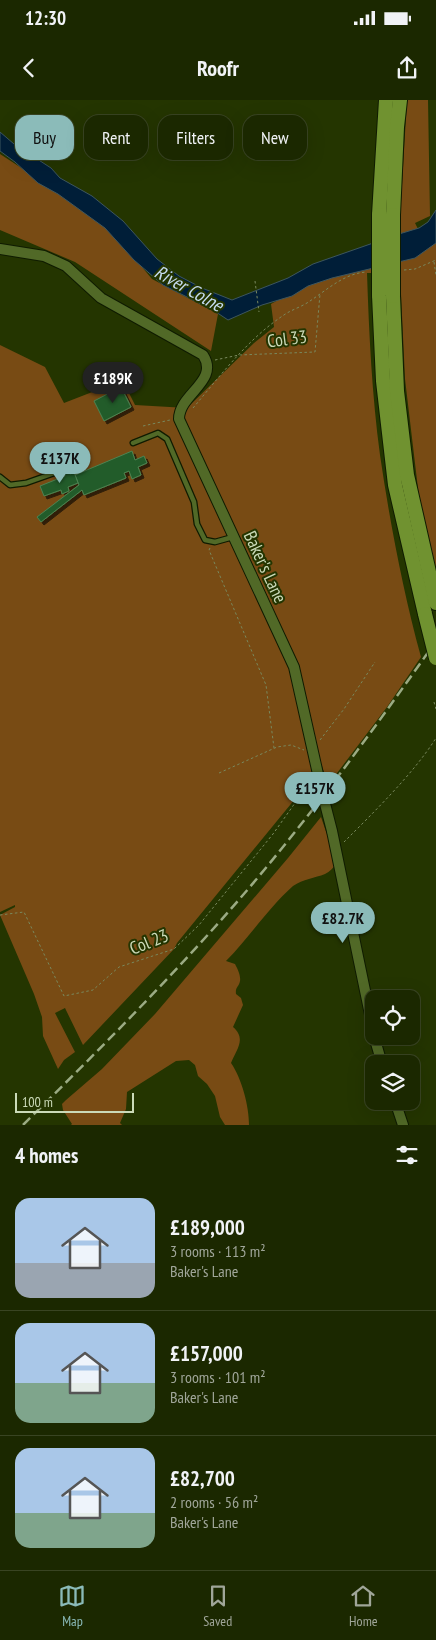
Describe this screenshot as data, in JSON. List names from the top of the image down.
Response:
{
  "streets": {
    "street": ["Baker's Lane"],
    "path": ["Col 33", "Col 23"]
  },
  "crossings": [
    ["Baker's Lane", "Col 23"]
  ],
  "water": ["River Colne"],
  "scale_bar": "100 m",
  "page": {
    "status": "12:30",
    "header": "Roofr",
    "chip": [
      "Buy",
      "Rent",
      "Filters",
      "New"
    ],
    "price": [
      "£189K",
      "£137K",
      "£157K",
      "£82.7K"
    ],
    "scale": "100 m",
    "heading": "4 homes",
    "list": [
      {
        "name": "£189,000",
        "note": "3 rooms · 113 m² · Baker's Lane"
      },
      {
        "name": "£157,000",
        "note": "3 rooms · 101 m² · Baker's Lane"
      },
      {
        "name": "£82,700",
        "note": "2 rooms · 56 m² · Baker's Lane"
      }
    ],
    "tabs": ["Map", "Saved", "Home"]
  }
}
